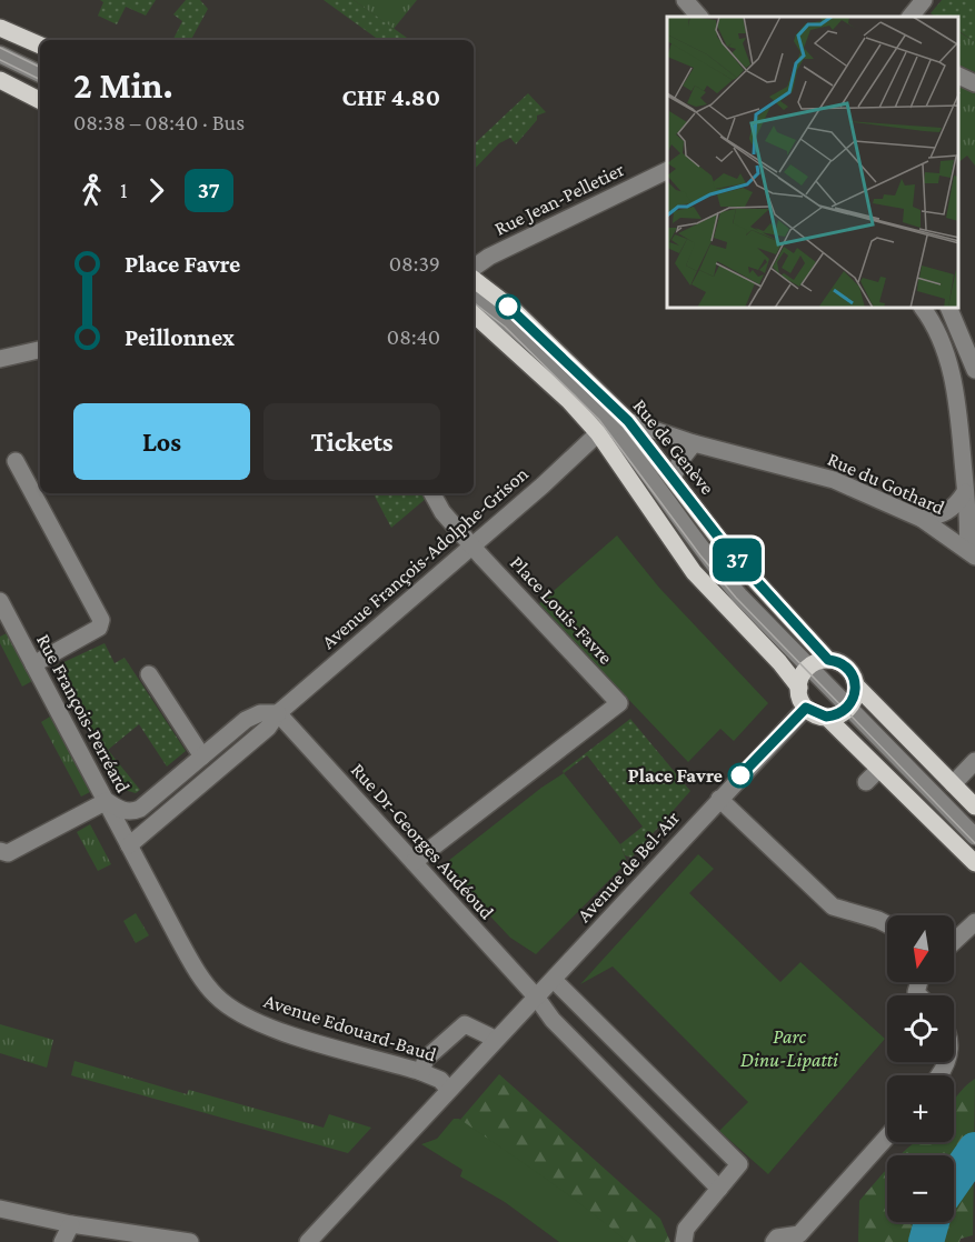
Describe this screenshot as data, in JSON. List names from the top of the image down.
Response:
{
  "streets": {
    "main road": ["Rue de Genève"],
    "street": [
      "Rue Jean-Pelletier",
      "Rue du Gothard",
      "Avenue François-Adolphe-Grison",
      "Place Louis-Favre",
      "Rue François-Perréard",
      "Rue Dr-Georges Audéoud",
      "Avenue de Bel-Air",
      "Avenue Edouard-Baud"
    ]
  },
  "crossings": [
    ["Rue de Genève", "Rue du Gothard"],
    ["Rue de Genève", "Avenue François-Adolphe-Grison"],
    ["Rue de Genève", "Avenue de Bel-Air"],
    ["Rue du Gothard", "Avenue François-Adolphe-Grison"],
    ["Avenue François-Adolphe-Grison", "Place Louis-Favre"],
    ["Avenue François-Adolphe-Grison", "Rue François-Perréard"],
    ["Avenue François-Adolphe-Grison", "Rue Dr-Georges Audéoud"],
    ["Avenue François-Adolphe-Grison", "Avenue Edouard-Baud"],
    ["Place Louis-Favre", "Rue Dr-Georges Audéoud"],
    ["Rue François-Perréard", "Avenue Edouard-Baud"],
    ["Rue Dr-Georges Audéoud", "Avenue de Bel-Air"],
    ["Avenue de Bel-Air", "Avenue Edouard-Baud"]
  ],
  "parks": ["Parc Dinu-Lipatti"],
  "places": ["Place Favre"],
  "lines": ["bus line 37"],
  "north": "bottom",
  "page": {
    "on_map": "37",
    "heading": ["2 Min.", "08:38 – 08:40 · Bus", "CHF 4.80"],
    "legs": ["1", "37"],
    "list": [
      {
        "name": "Place Favre",
        "value": "08:39"
      },
      {
        "name": "Peillonnex",
        "value": "08:40"
      }
    ],
    "buttons": ["Los", "Tickets"],
    "map_buttons": ["+", "−"]
  }
}
